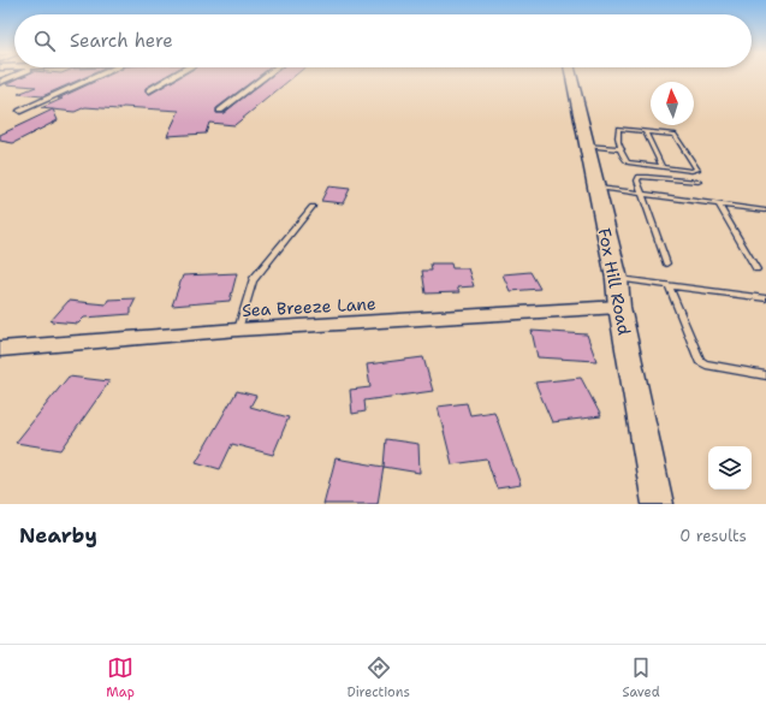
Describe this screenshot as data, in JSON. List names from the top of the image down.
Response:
{
  "streets": {
    "main road": ["Fox Hill Road"],
    "street": ["Sea Breeze Lane"]
  },
  "crossings": [
    ["Fox Hill Road", "Sea Breeze Lane"]
  ],
  "north": "top",
  "page": {
    "search": "Search here",
    "heading": ["Nearby", "0 results"],
    "nav": ["Map", "Directions", "Saved"]
  }
}
